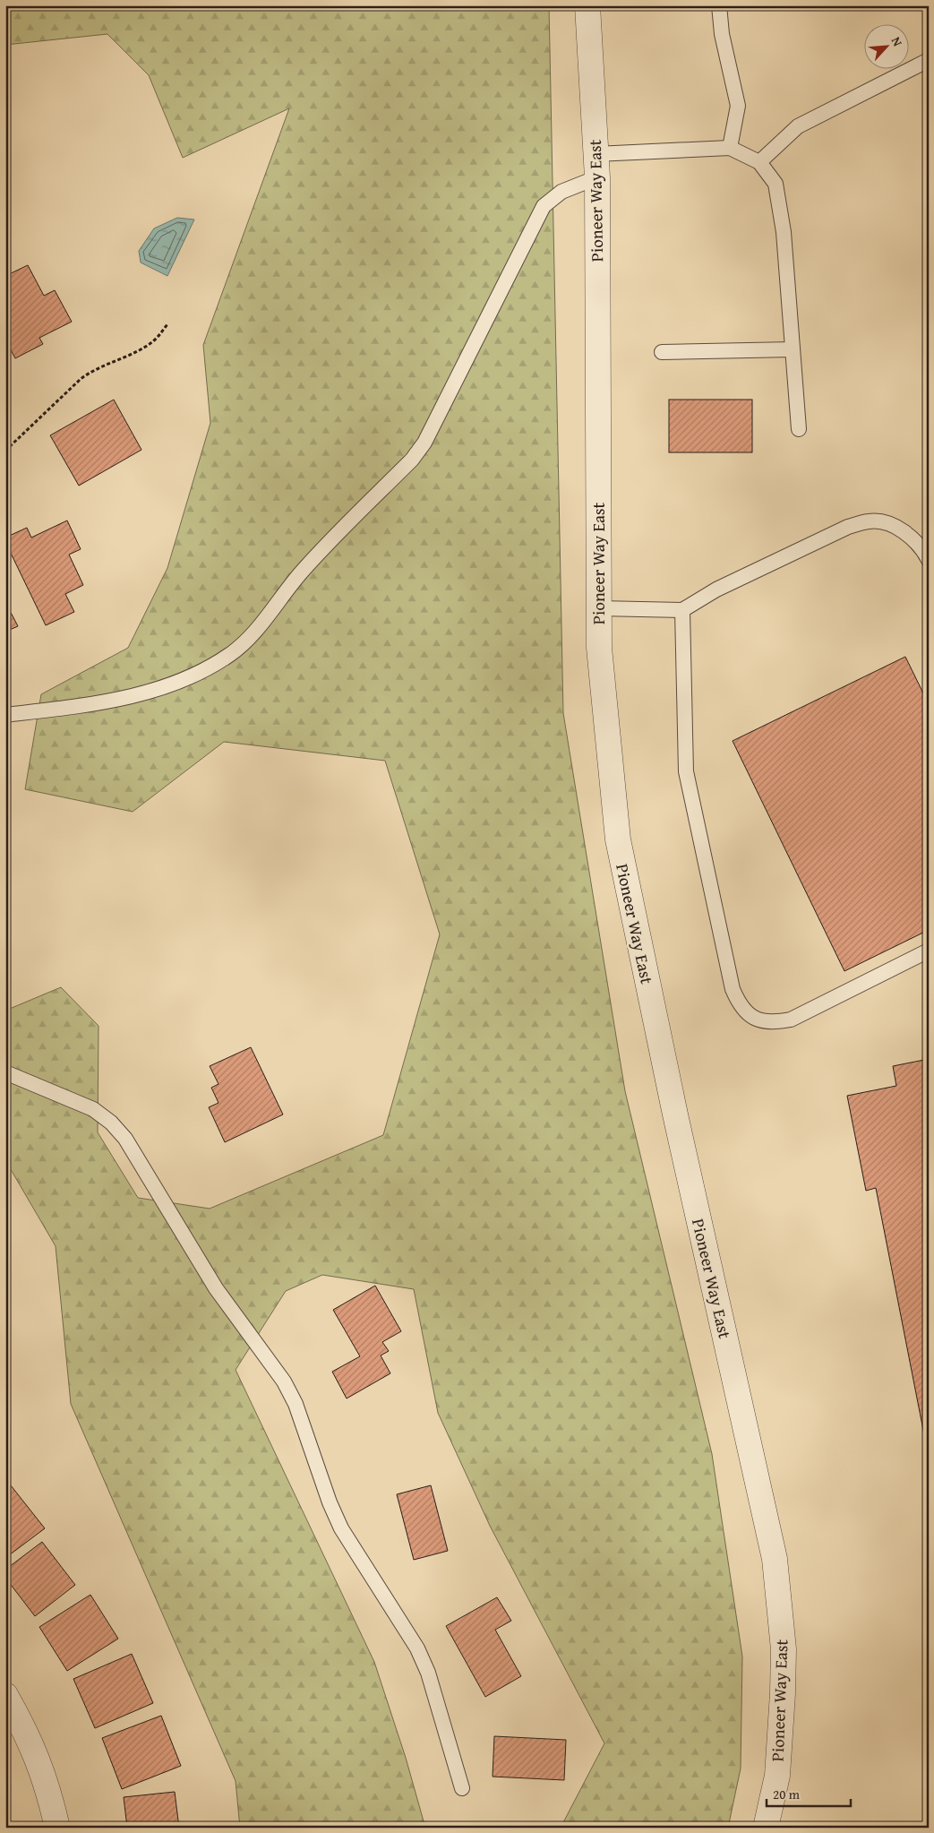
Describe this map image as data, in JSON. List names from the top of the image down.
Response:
{
  "streets": {
    "street": ["Pioneer Way East"]
  },
  "scale_bar": "20 m",
  "north": "top right"
}
